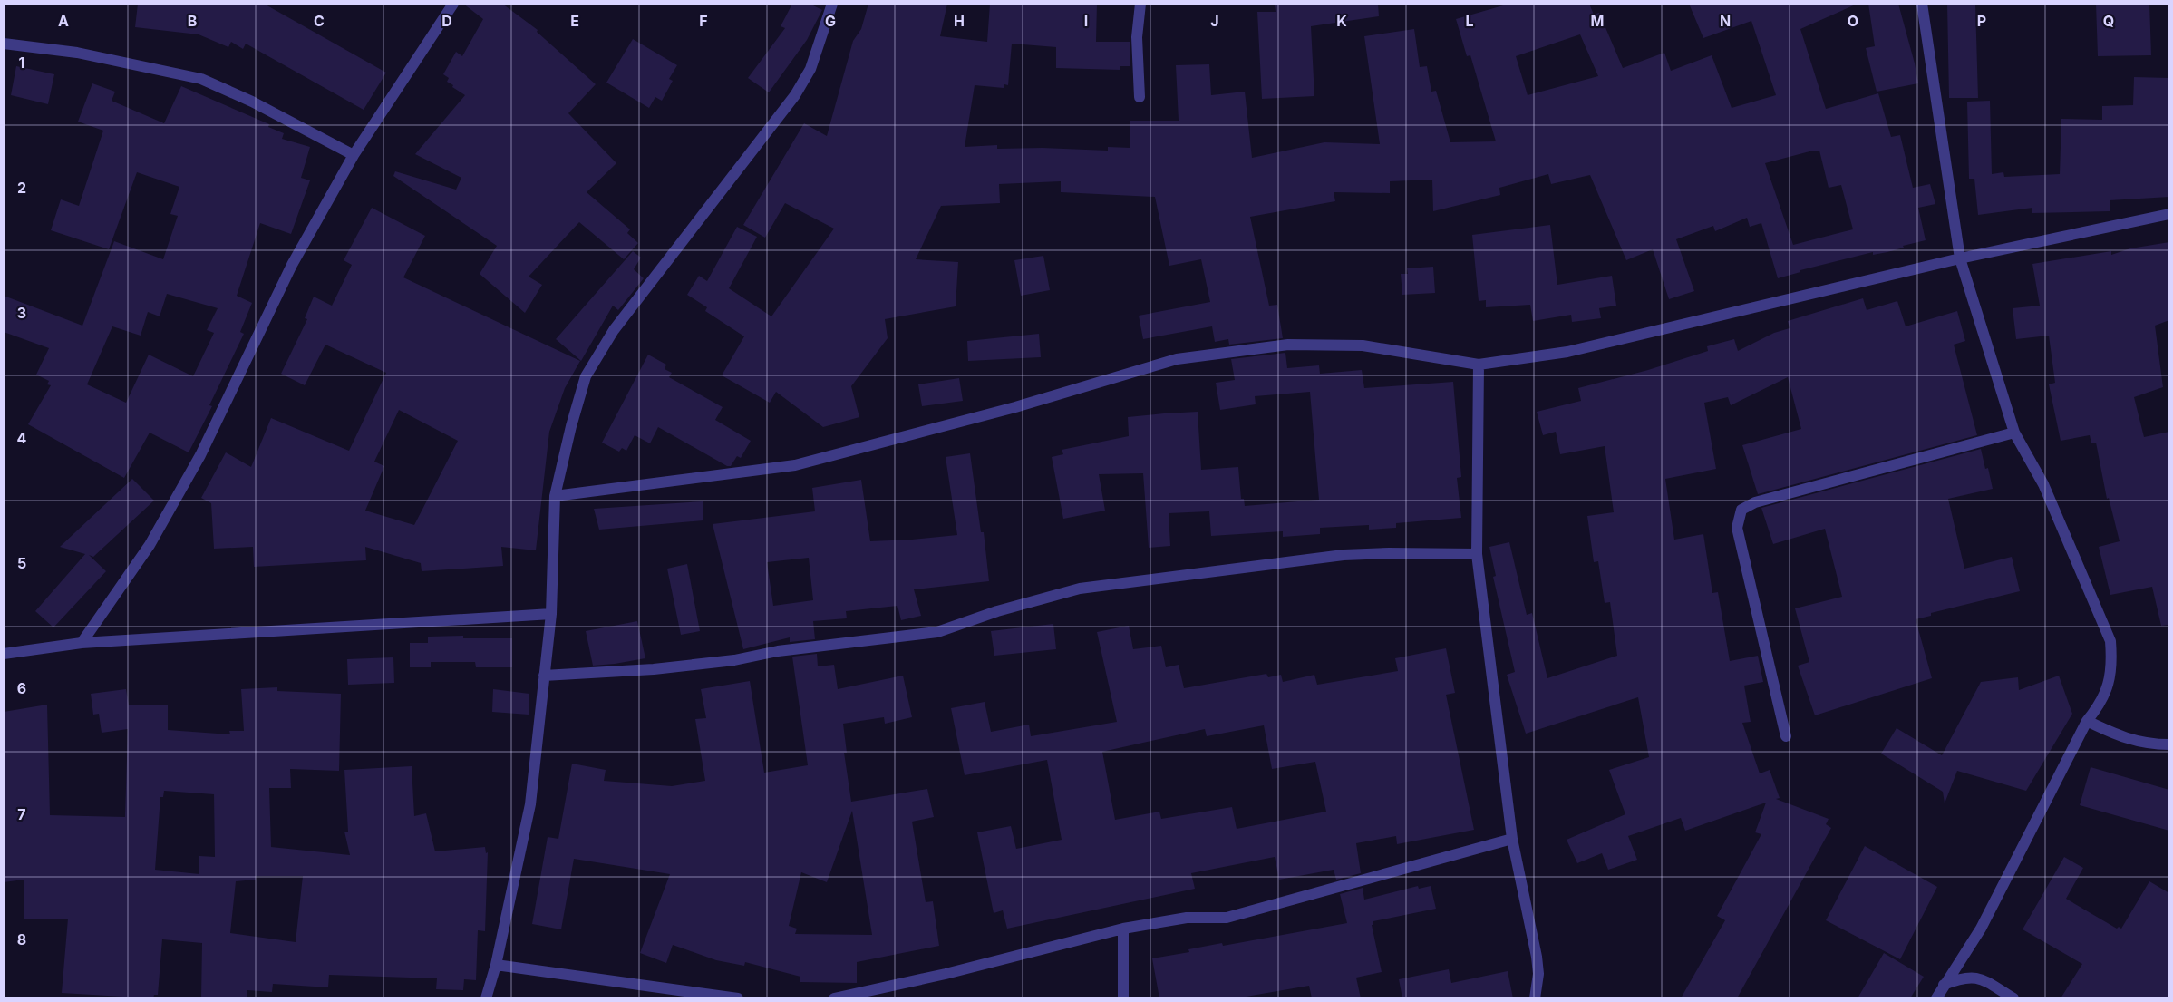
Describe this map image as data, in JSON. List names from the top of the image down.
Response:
{
  "grid": {
    "columns": [
      "A",
      "B",
      "C",
      "D",
      "E",
      "F",
      "G",
      "H",
      "I",
      "J",
      "K",
      "L",
      "M",
      "N",
      "O",
      "P",
      "Q"
    ],
    "rows": [
      "1",
      "2",
      "3",
      "4",
      "5",
      "6",
      "7",
      "8"
    ]
  }
}
